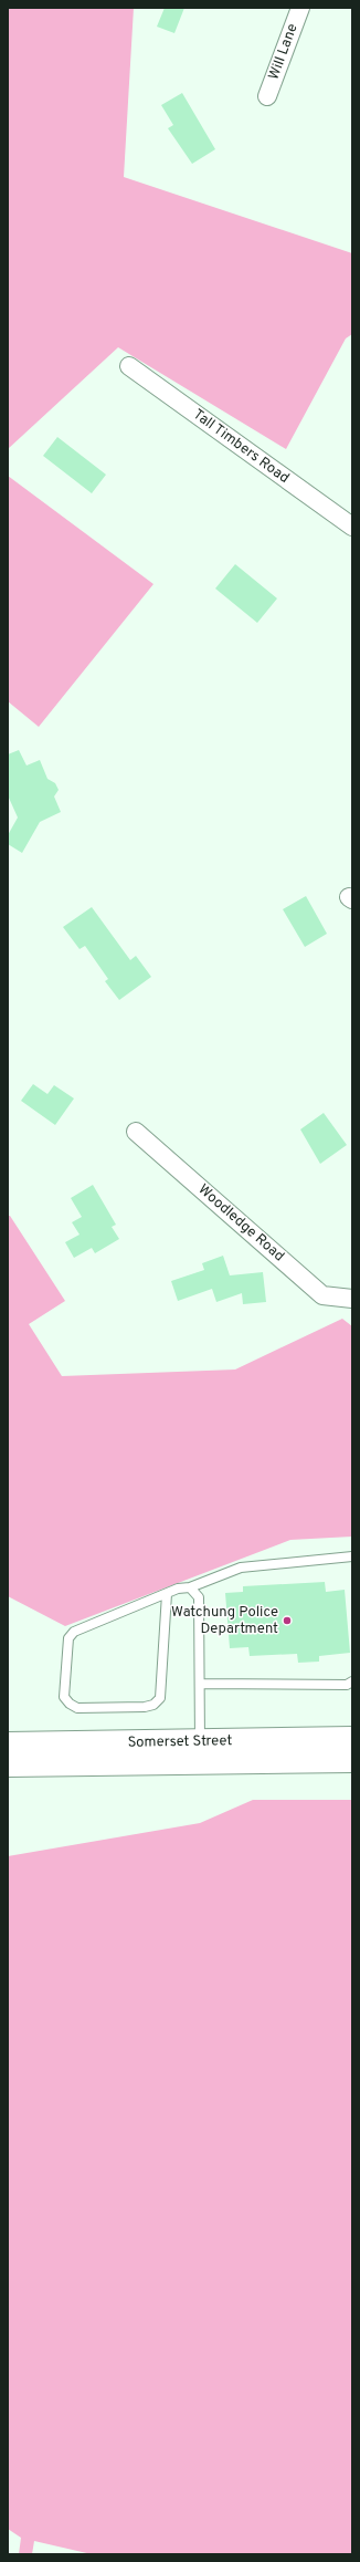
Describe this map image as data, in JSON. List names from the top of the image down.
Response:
{
  "streets": {
    "main road": ["Somerset Street"],
    "street": ["Will Lane", "Tall Timbers Road", "Woodledge Road"]
  },
  "places": ["Watchung Police Department"]
}
